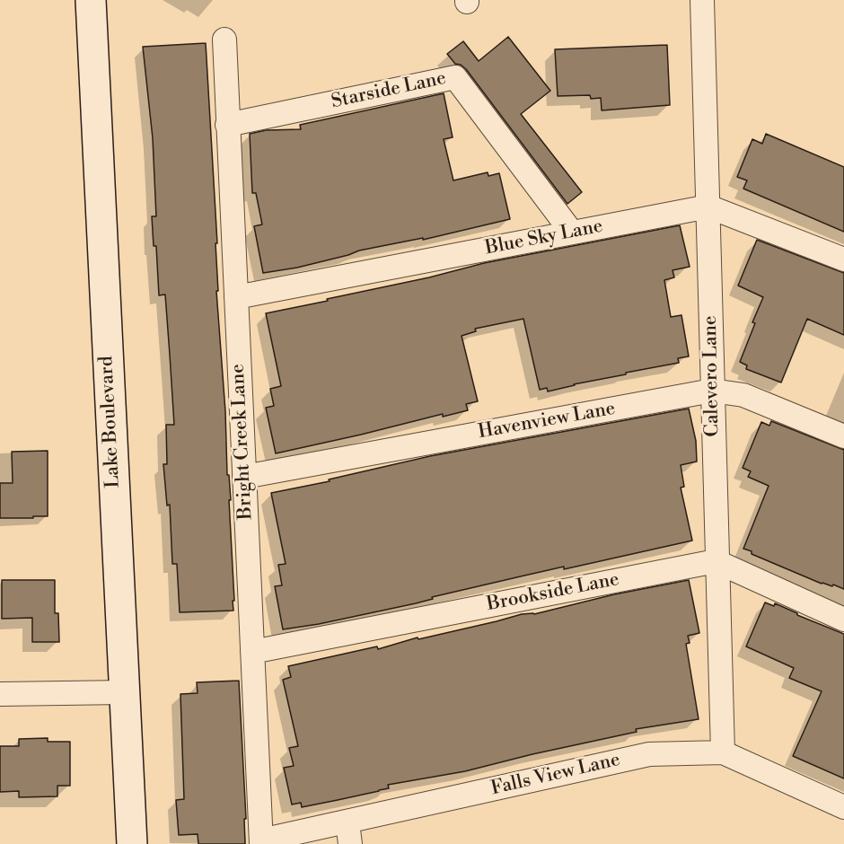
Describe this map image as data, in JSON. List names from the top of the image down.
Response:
{
  "streets": {
    "main road": ["Lake Boulevard"],
    "street": [
      "Starside Lane",
      "Blue Sky Lane",
      "Calevero Lane",
      "Havenview Lane",
      "Bright Creek Lane",
      "Brookside Lane",
      "Falls View Lane"
    ]
  },
  "crossings": [
    ["Starside Lane", "Blue Sky Lane"],
    ["Starside Lane", "Bright Creek Lane"],
    ["Blue Sky Lane", "Calevero Lane"],
    ["Blue Sky Lane", "Bright Creek Lane"],
    ["Calevero Lane", "Havenview Lane"],
    ["Calevero Lane", "Brookside Lane"],
    ["Calevero Lane", "Falls View Lane"],
    ["Havenview Lane", "Bright Creek Lane"],
    ["Bright Creek Lane", "Brookside Lane"],
    ["Bright Creek Lane", "Falls View Lane"]
  ]
}
